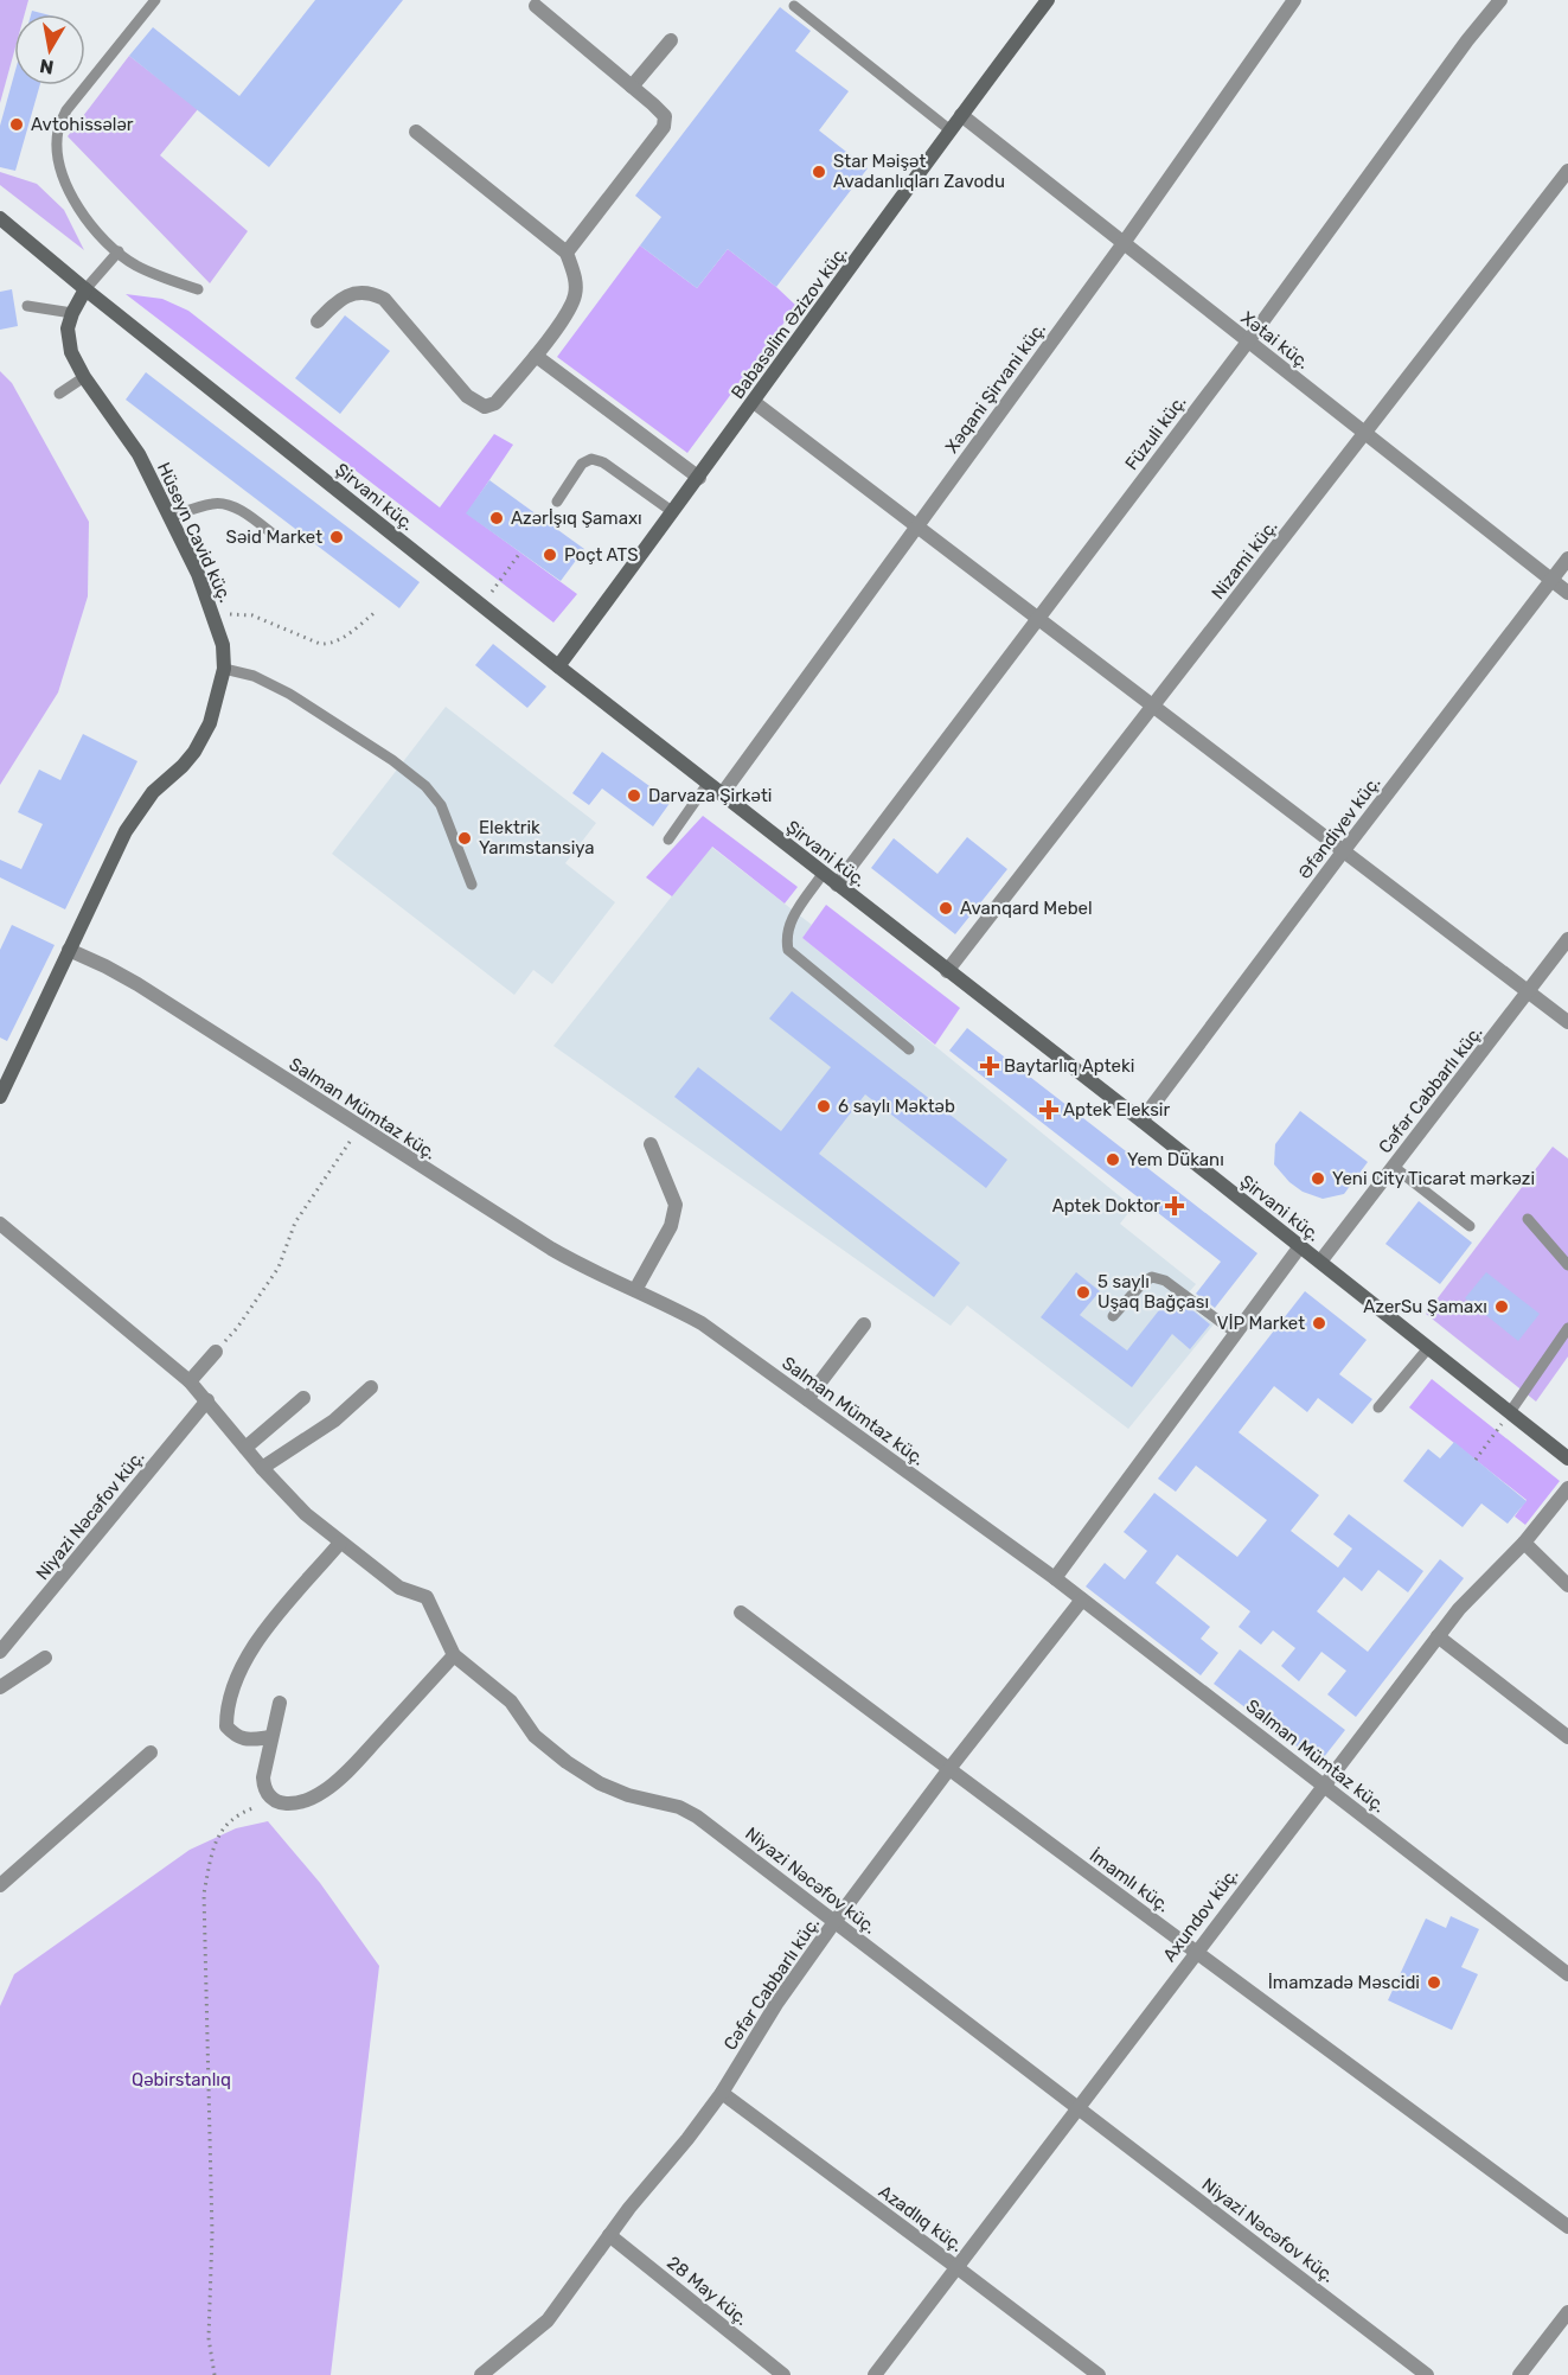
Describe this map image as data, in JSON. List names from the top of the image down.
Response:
{
  "streets": {
    "main road": ["Babasəlim Əzizov küç.", "Şirvani küç.", "Hüseyn Cavid küç."],
    "street": [
      "Xətai küç.",
      "Xəqani Şirvani küç.",
      "Füzuli küç.",
      "Nizami küç.",
      "Əfəndiyev küç.",
      "Cəfər Cabbarlı küç.",
      "Salman Mümtaz küç.",
      "Niyazi Nəcəfov küç.",
      "İmamlı küç.",
      "Axundov küç.",
      "Azadlıq küç.",
      "28 May küç."
    ]
  },
  "crossings": [
    ["Babasəlim Əzizov küç.", "Xətai küç."],
    ["Babasəlim Əzizov küç.", "Şirvani küç."],
    ["Xətai küç.", "Xəqani Şirvani küç."],
    ["Xətai küç.", "Füzuli küç."],
    ["Xətai küç.", "Nizami küç."],
    ["Xətai küç.", "Əfəndiyev küç."],
    ["Xəqani Şirvani küç.", "Şirvani küç."],
    ["Füzuli küç.", "Şirvani küç."],
    ["Şirvani küç.", "Hüseyn Cavid küç."],
    ["Şirvani küç.", "Nizami küç."],
    ["Şirvani küç.", "Əfəndiyev küç."],
    ["Şirvani küç.", "Cəfər Cabbarlı küç."],
    ["Hüseyn Cavid küç.", "Salman Mümtaz küç."],
    ["Cəfər Cabbarlı küç.", "Salman Mümtaz küç."],
    ["Cəfər Cabbarlı küç.", "Niyazi Nəcəfov küç."],
    ["Cəfər Cabbarlı küç.", "İmamlı küç."],
    ["Cəfər Cabbarlı küç.", "Azadlıq küç."],
    ["Cəfər Cabbarlı küç.", "28 May küç."],
    ["Salman Mümtaz küç.", "Axundov küç."],
    ["Niyazi Nəcəfov küç.", "Axundov küç."],
    ["İmamlı küç.", "Axundov küç."],
    ["Axundov küç.", "Azadlıq küç."]
  ],
  "parks": ["Qəbirstanlıq"],
  "places": {
    "other": [
      "Avtohissələr",
      "Star Məişət Avadanlıqları Zavodu",
      "Azərİşıq Şamaxı",
      "Səid Market",
      "Poçt ATS",
      "Darvaza Şirkəti",
      "Elektrik Yarımstansiya",
      "Avanqard Mebel",
      "6 saylı Məktəb",
      "Yem Dükanı",
      "Yeni City Ticarət mərkəzi",
      "5 saylı Uşaq Bağçası",
      "AzerSu Şamaxı",
      "VİP Market",
      "İmamzadə Məscidi"
    ],
    "health": ["Baytarlıq Apteki", "Aptek Eleksir", "Aptek Doktor"]
  },
  "north": "bottom"
}
